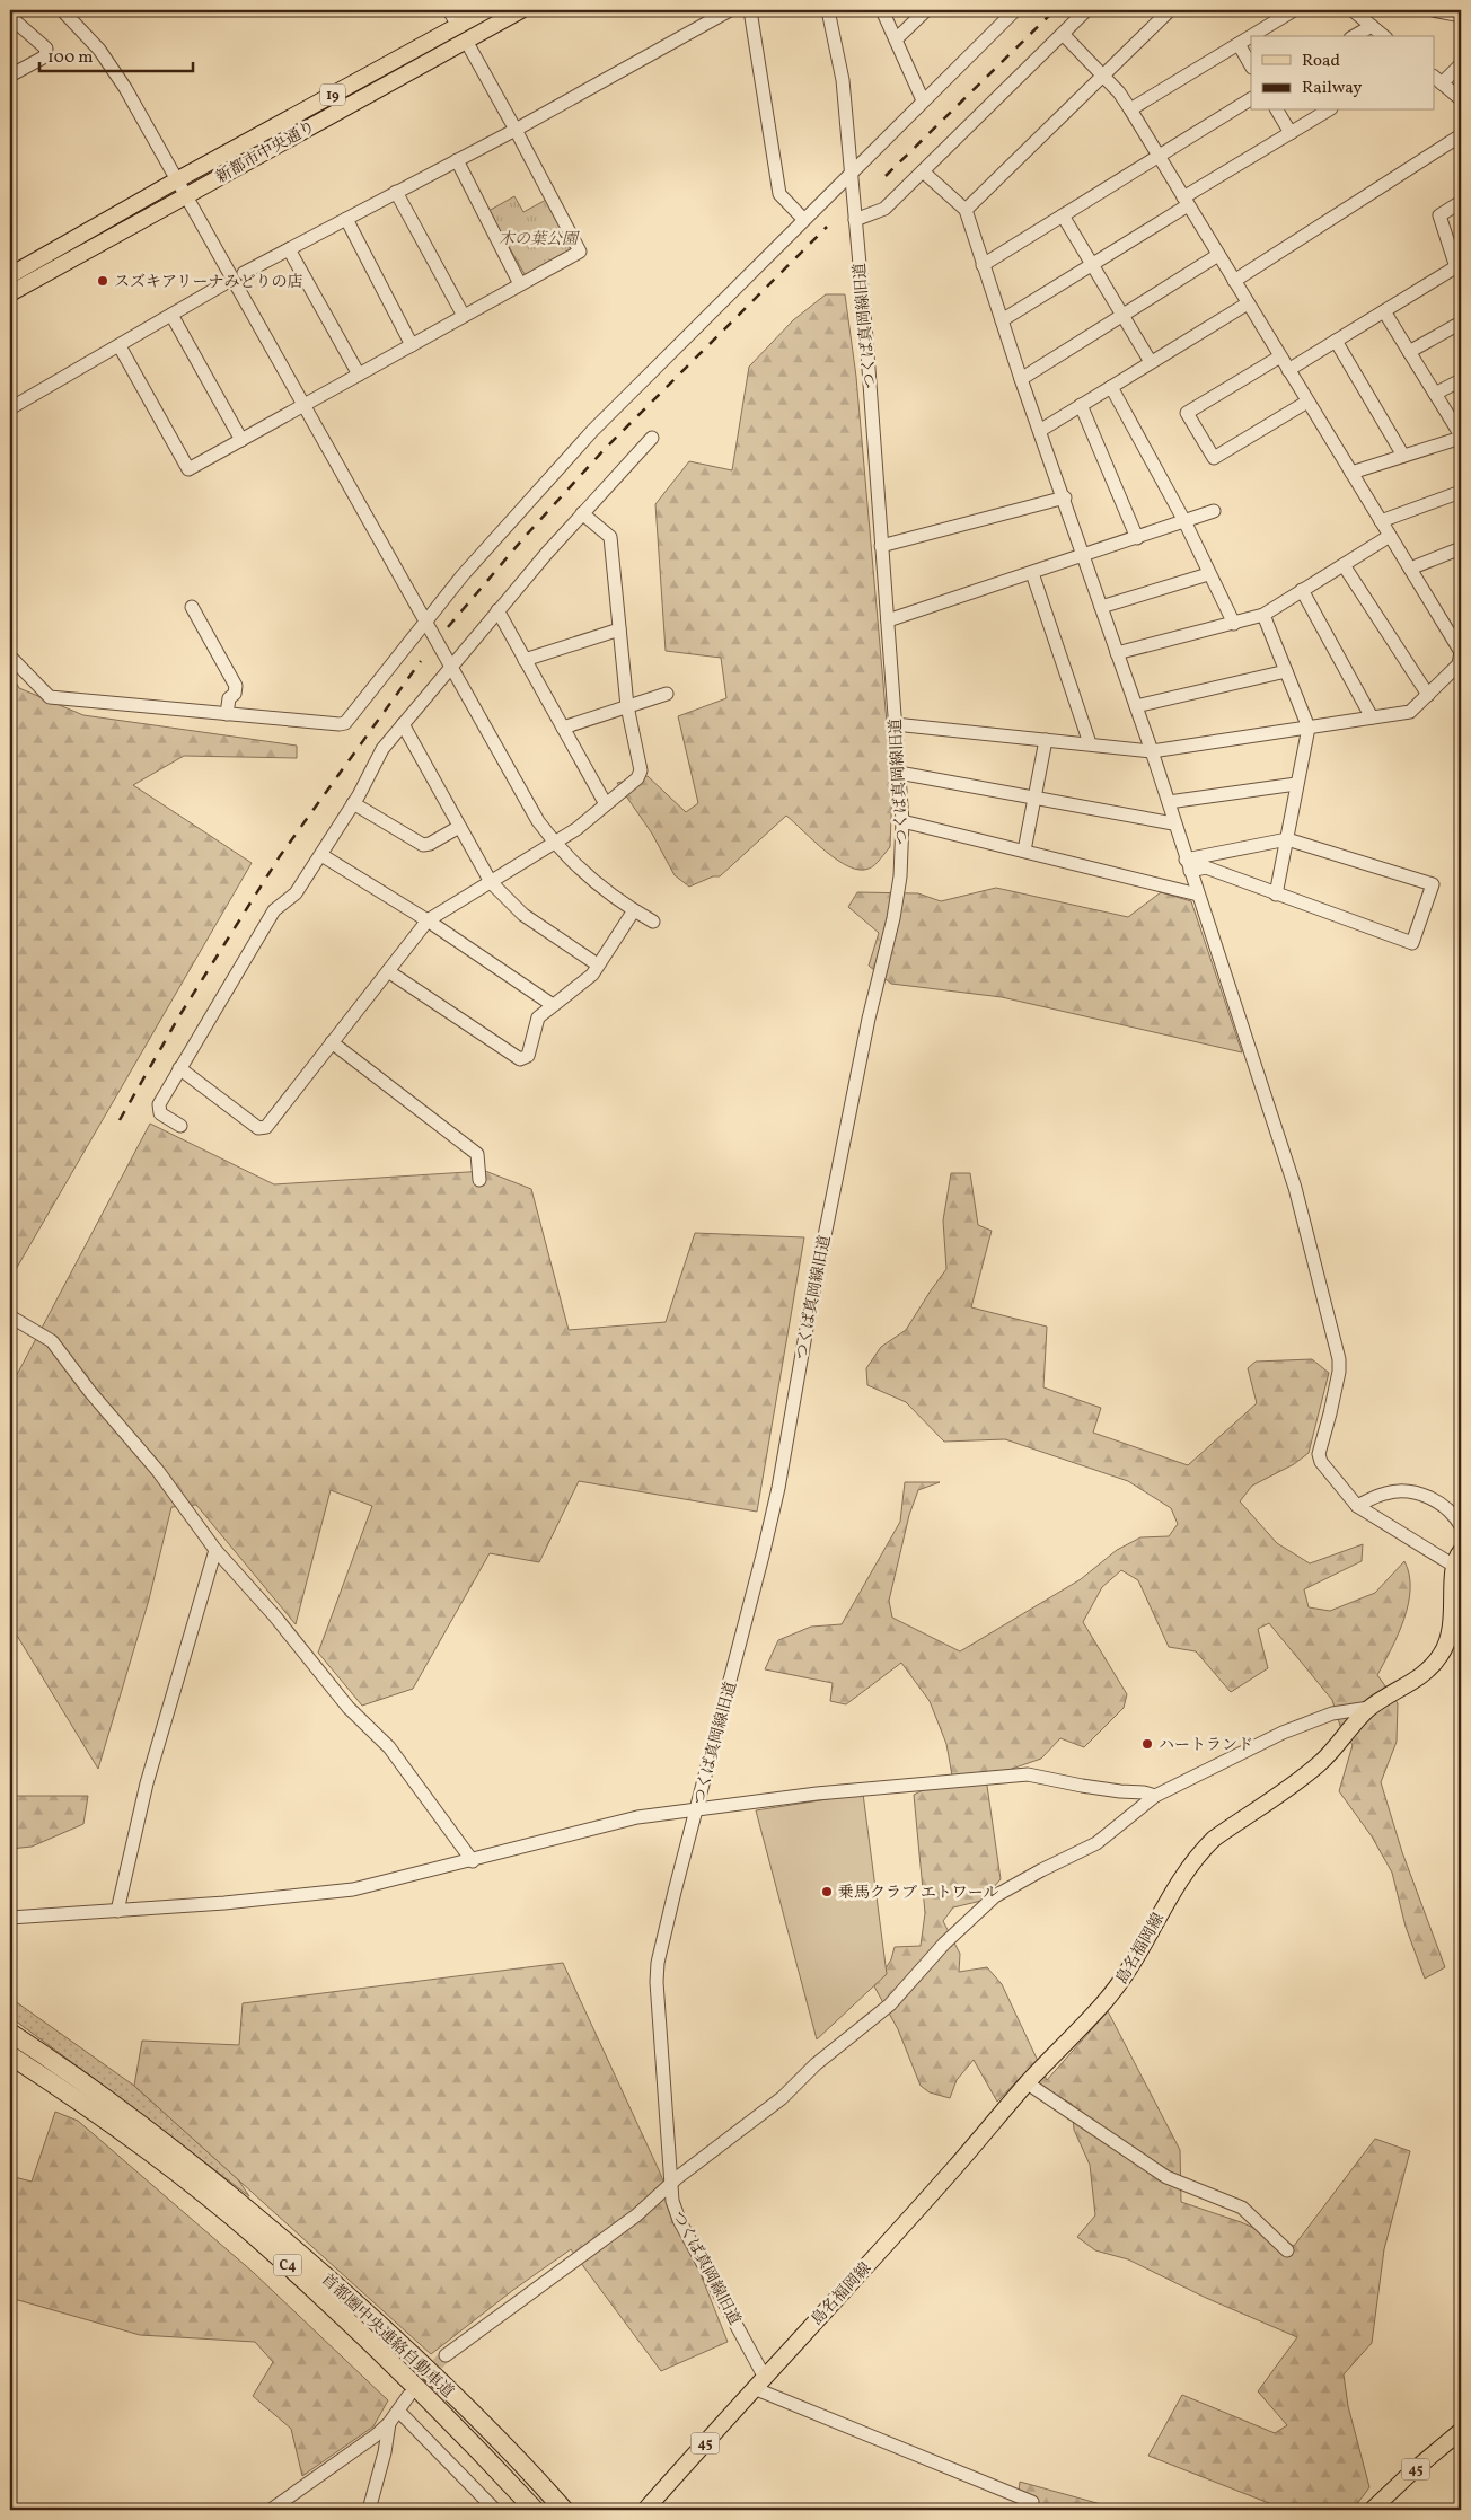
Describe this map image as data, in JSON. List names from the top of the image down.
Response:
{
  "streets": {
    "highway": ["C4", "首都圏中央連絡自動車道"],
    "main road": [
      "19",
      "新都市中央通り",
      "島名福岡線",
      "45"
    ],
    "street": ["つくば真岡線旧道"]
  },
  "crossings": [
    ["つくば真岡線旧道", "島名福岡線"],
    ["つくば真岡線旧道", "45"],
    ["島名福岡線", "45"]
  ],
  "parks": ["木の葉公園"],
  "places": ["スズキアリーナみどりの店", "ハートランド", "乗馬クラブ エトワール"],
  "legend": ["Road", "Railway"],
  "scale_bar": "100 m"
}
